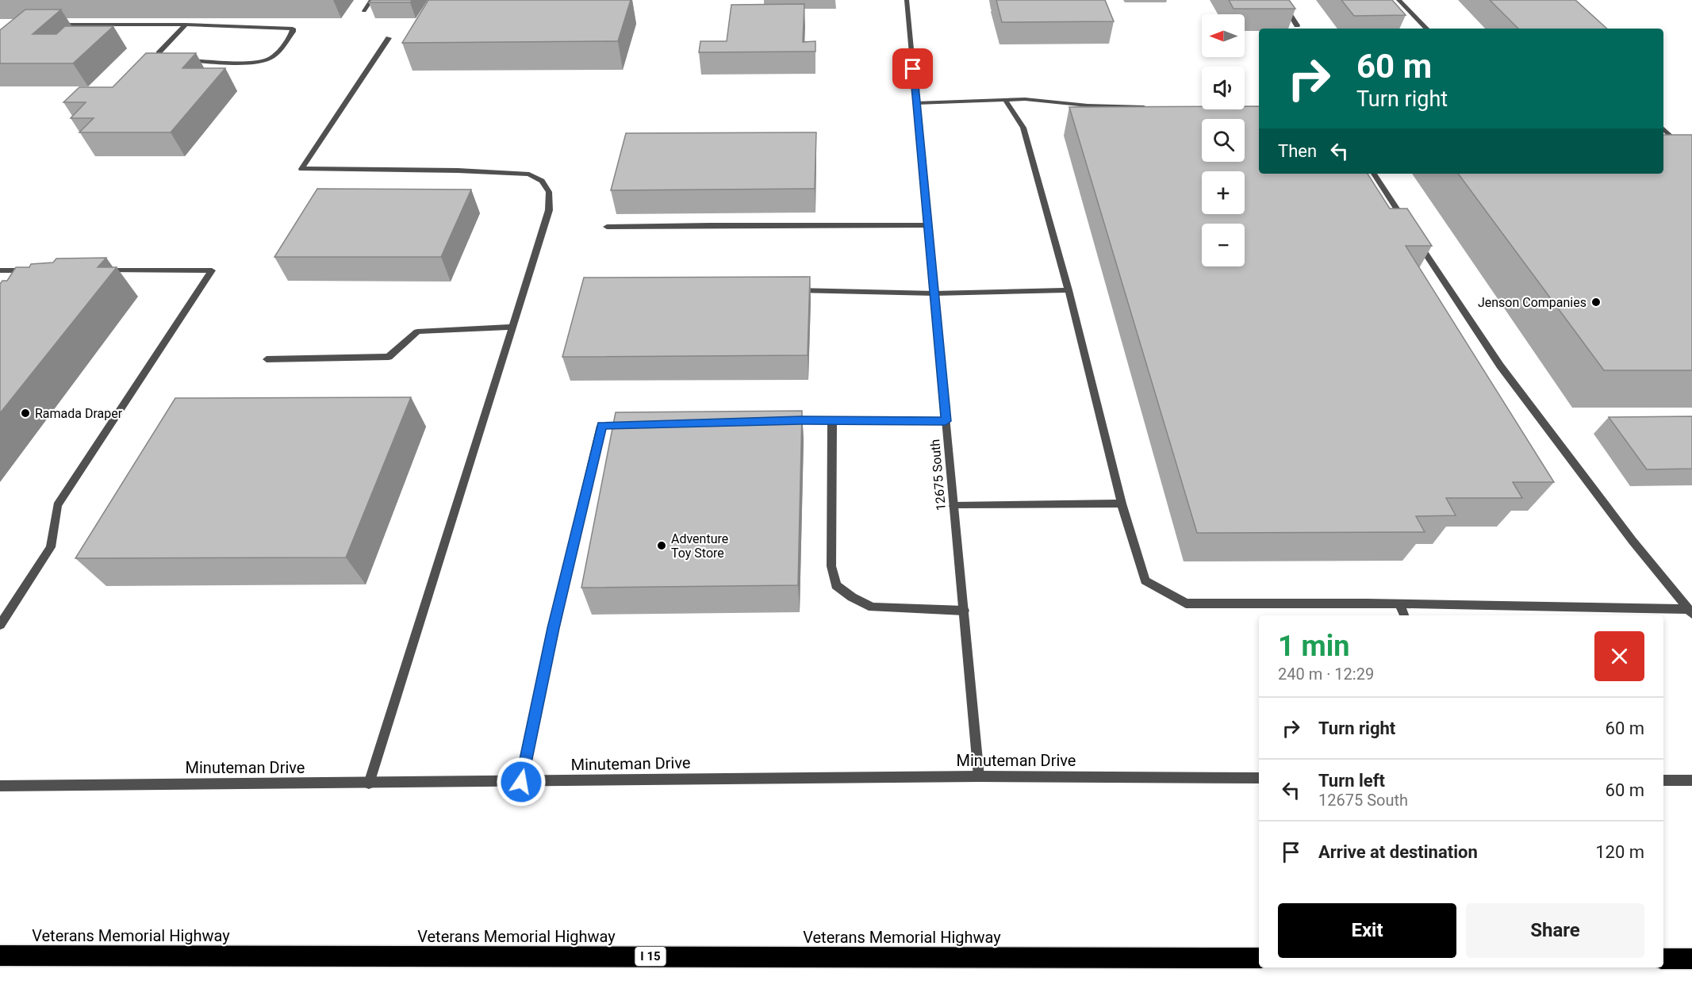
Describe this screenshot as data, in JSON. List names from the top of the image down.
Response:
{
  "streets": {
    "highway": ["Veterans Memorial Highway", "I 15"],
    "street": ["12675 South", "Minuteman Drive"]
  },
  "crossings": [
    ["12675 South", "Minuteman Drive"]
  ],
  "places": ["Jenson Companies", "Ramada Draper", "Adventure Toy Store"],
  "north": "left",
  "page": {
    "map_buttons": ["+", "−"],
    "turn": ["60 m", "Turn right"],
    "then": "Then",
    "heading": ["1 min", "240 m · 12:29"],
    "list": [
      {
        "name": "Turn right",
        "value": "60 m"
      },
      {
        "name": "Turn left",
        "note": "12675 South",
        "value": "60 m"
      },
      {
        "name": "Arrive at destination",
        "value": "120 m"
      }
    ],
    "buttons": ["Exit", "Share"]
  }
}
